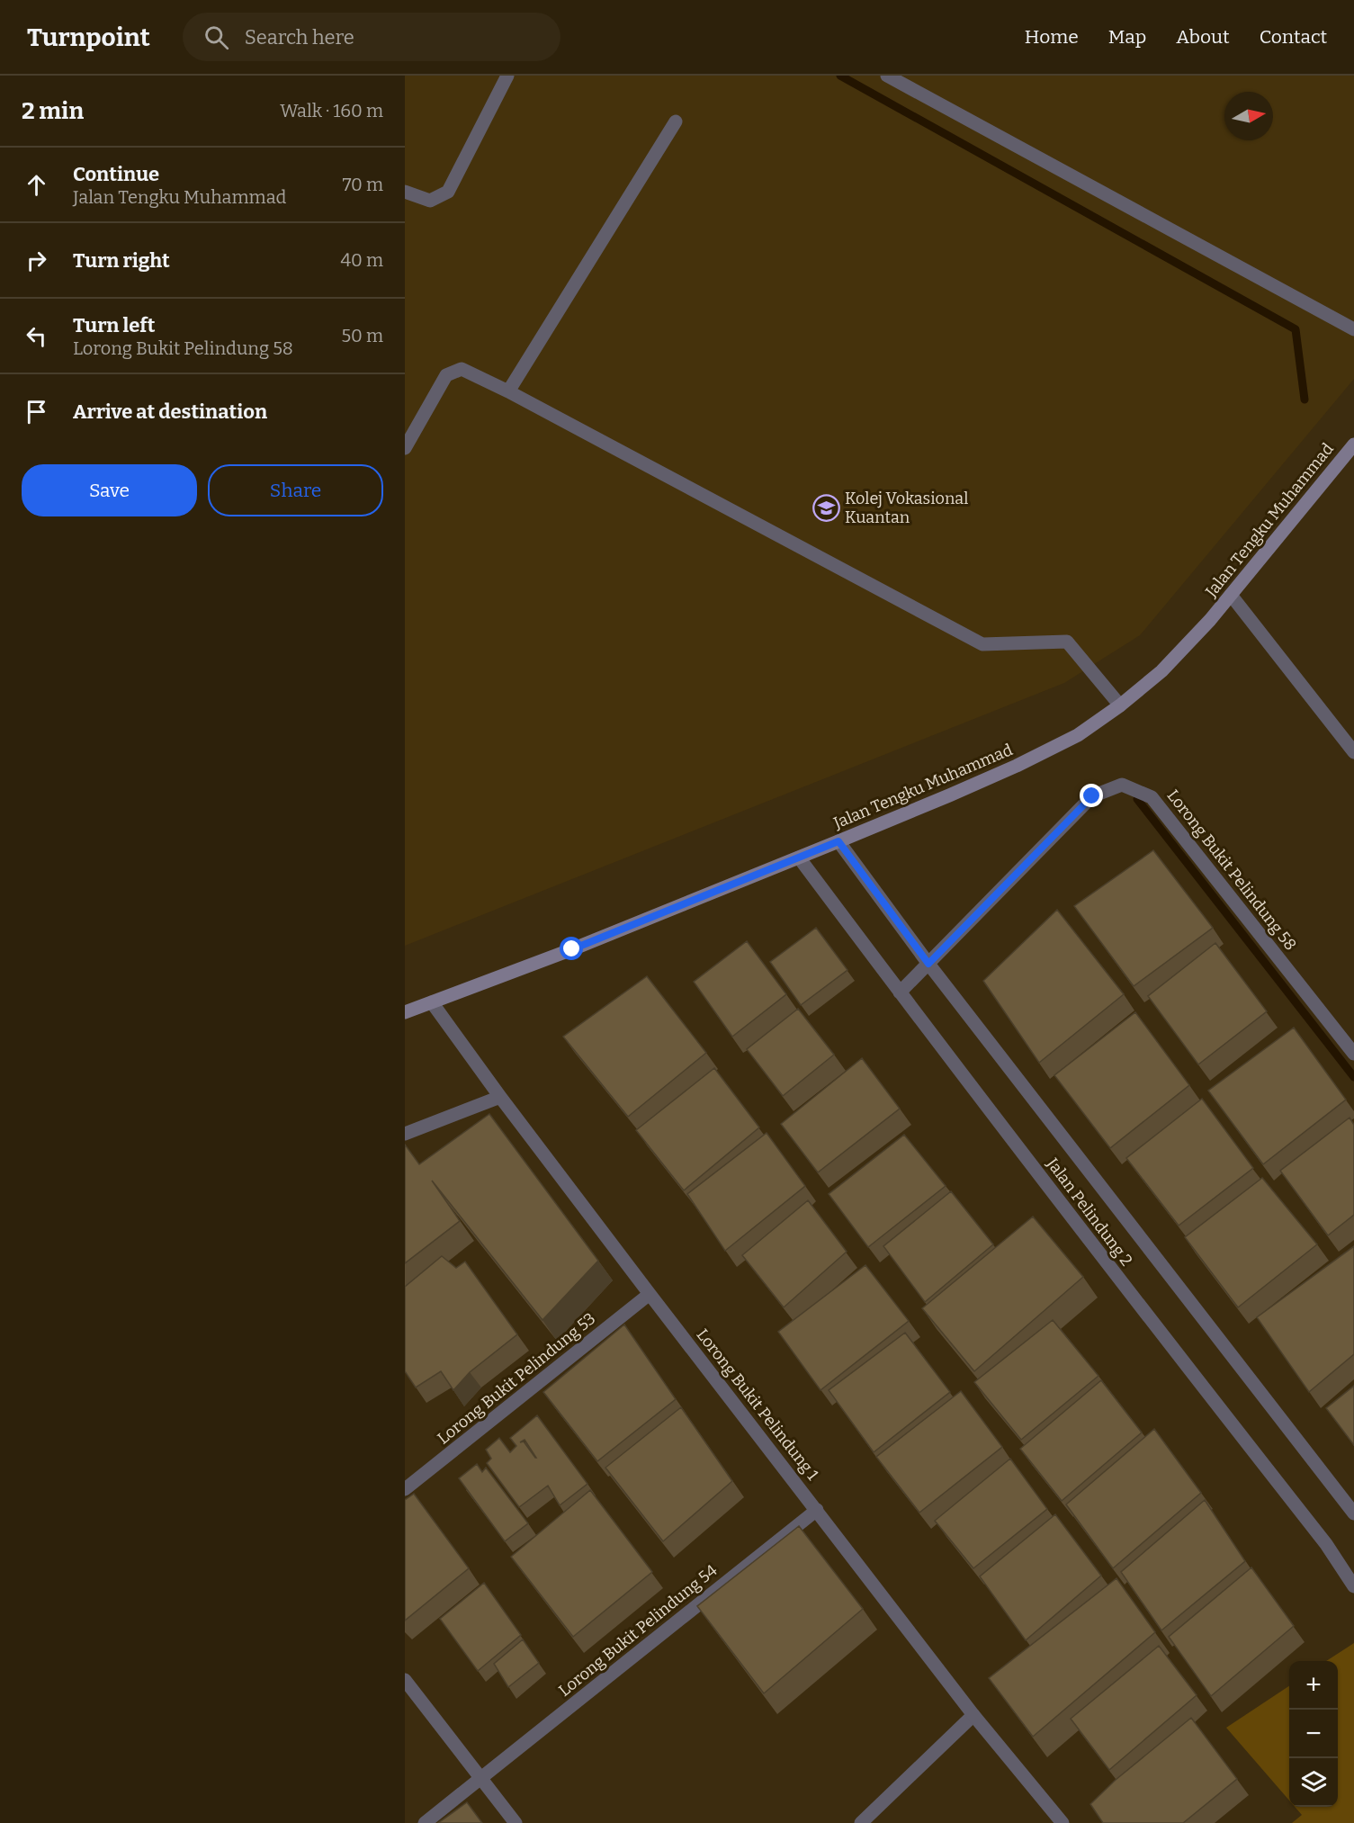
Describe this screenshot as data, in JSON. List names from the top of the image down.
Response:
{
  "streets": {
    "main road": ["Jalan Tengku Muhammad"],
    "street": [
      "Lorong Bukit Pelindung 58",
      "Jalan Pelindung 2",
      "Lorong Bukit Pelindung 53",
      "Lorong Bukit Pelindung 1",
      "Lorong Bukit Pelindung 54"
    ]
  },
  "crossings": [
    ["Jalan Tengku Muhammad", "Jalan Pelindung 2"],
    ["Jalan Tengku Muhammad", "Lorong Bukit Pelindung 1"],
    ["Lorong Bukit Pelindung 58", "Jalan Pelindung 2"],
    ["Lorong Bukit Pelindung 53", "Lorong Bukit Pelindung 1"],
    ["Lorong Bukit Pelindung 1", "Lorong Bukit Pelindung 54"]
  ],
  "places": {
    "school or university": ["Kolej Vokasional Kuantan"]
  },
  "north": "right",
  "page": {
    "header": "Turnpoint",
    "search": "Search here",
    "nav": [
      "Home",
      "Map",
      "About",
      "Contact"
    ],
    "heading": ["2 min", "Walk · 160 m"],
    "list": [
      ["Continue", "Jalan Tengku Muhammad", "70 m"],
      ["Turn right", "40 m"],
      ["Turn left", "Lorong Bukit Pelindung 58", "50 m"],
      "Arrive at destination"
    ],
    "buttons": ["Save", "Share"],
    "map_buttons": ["+", "−"]
  }
}
